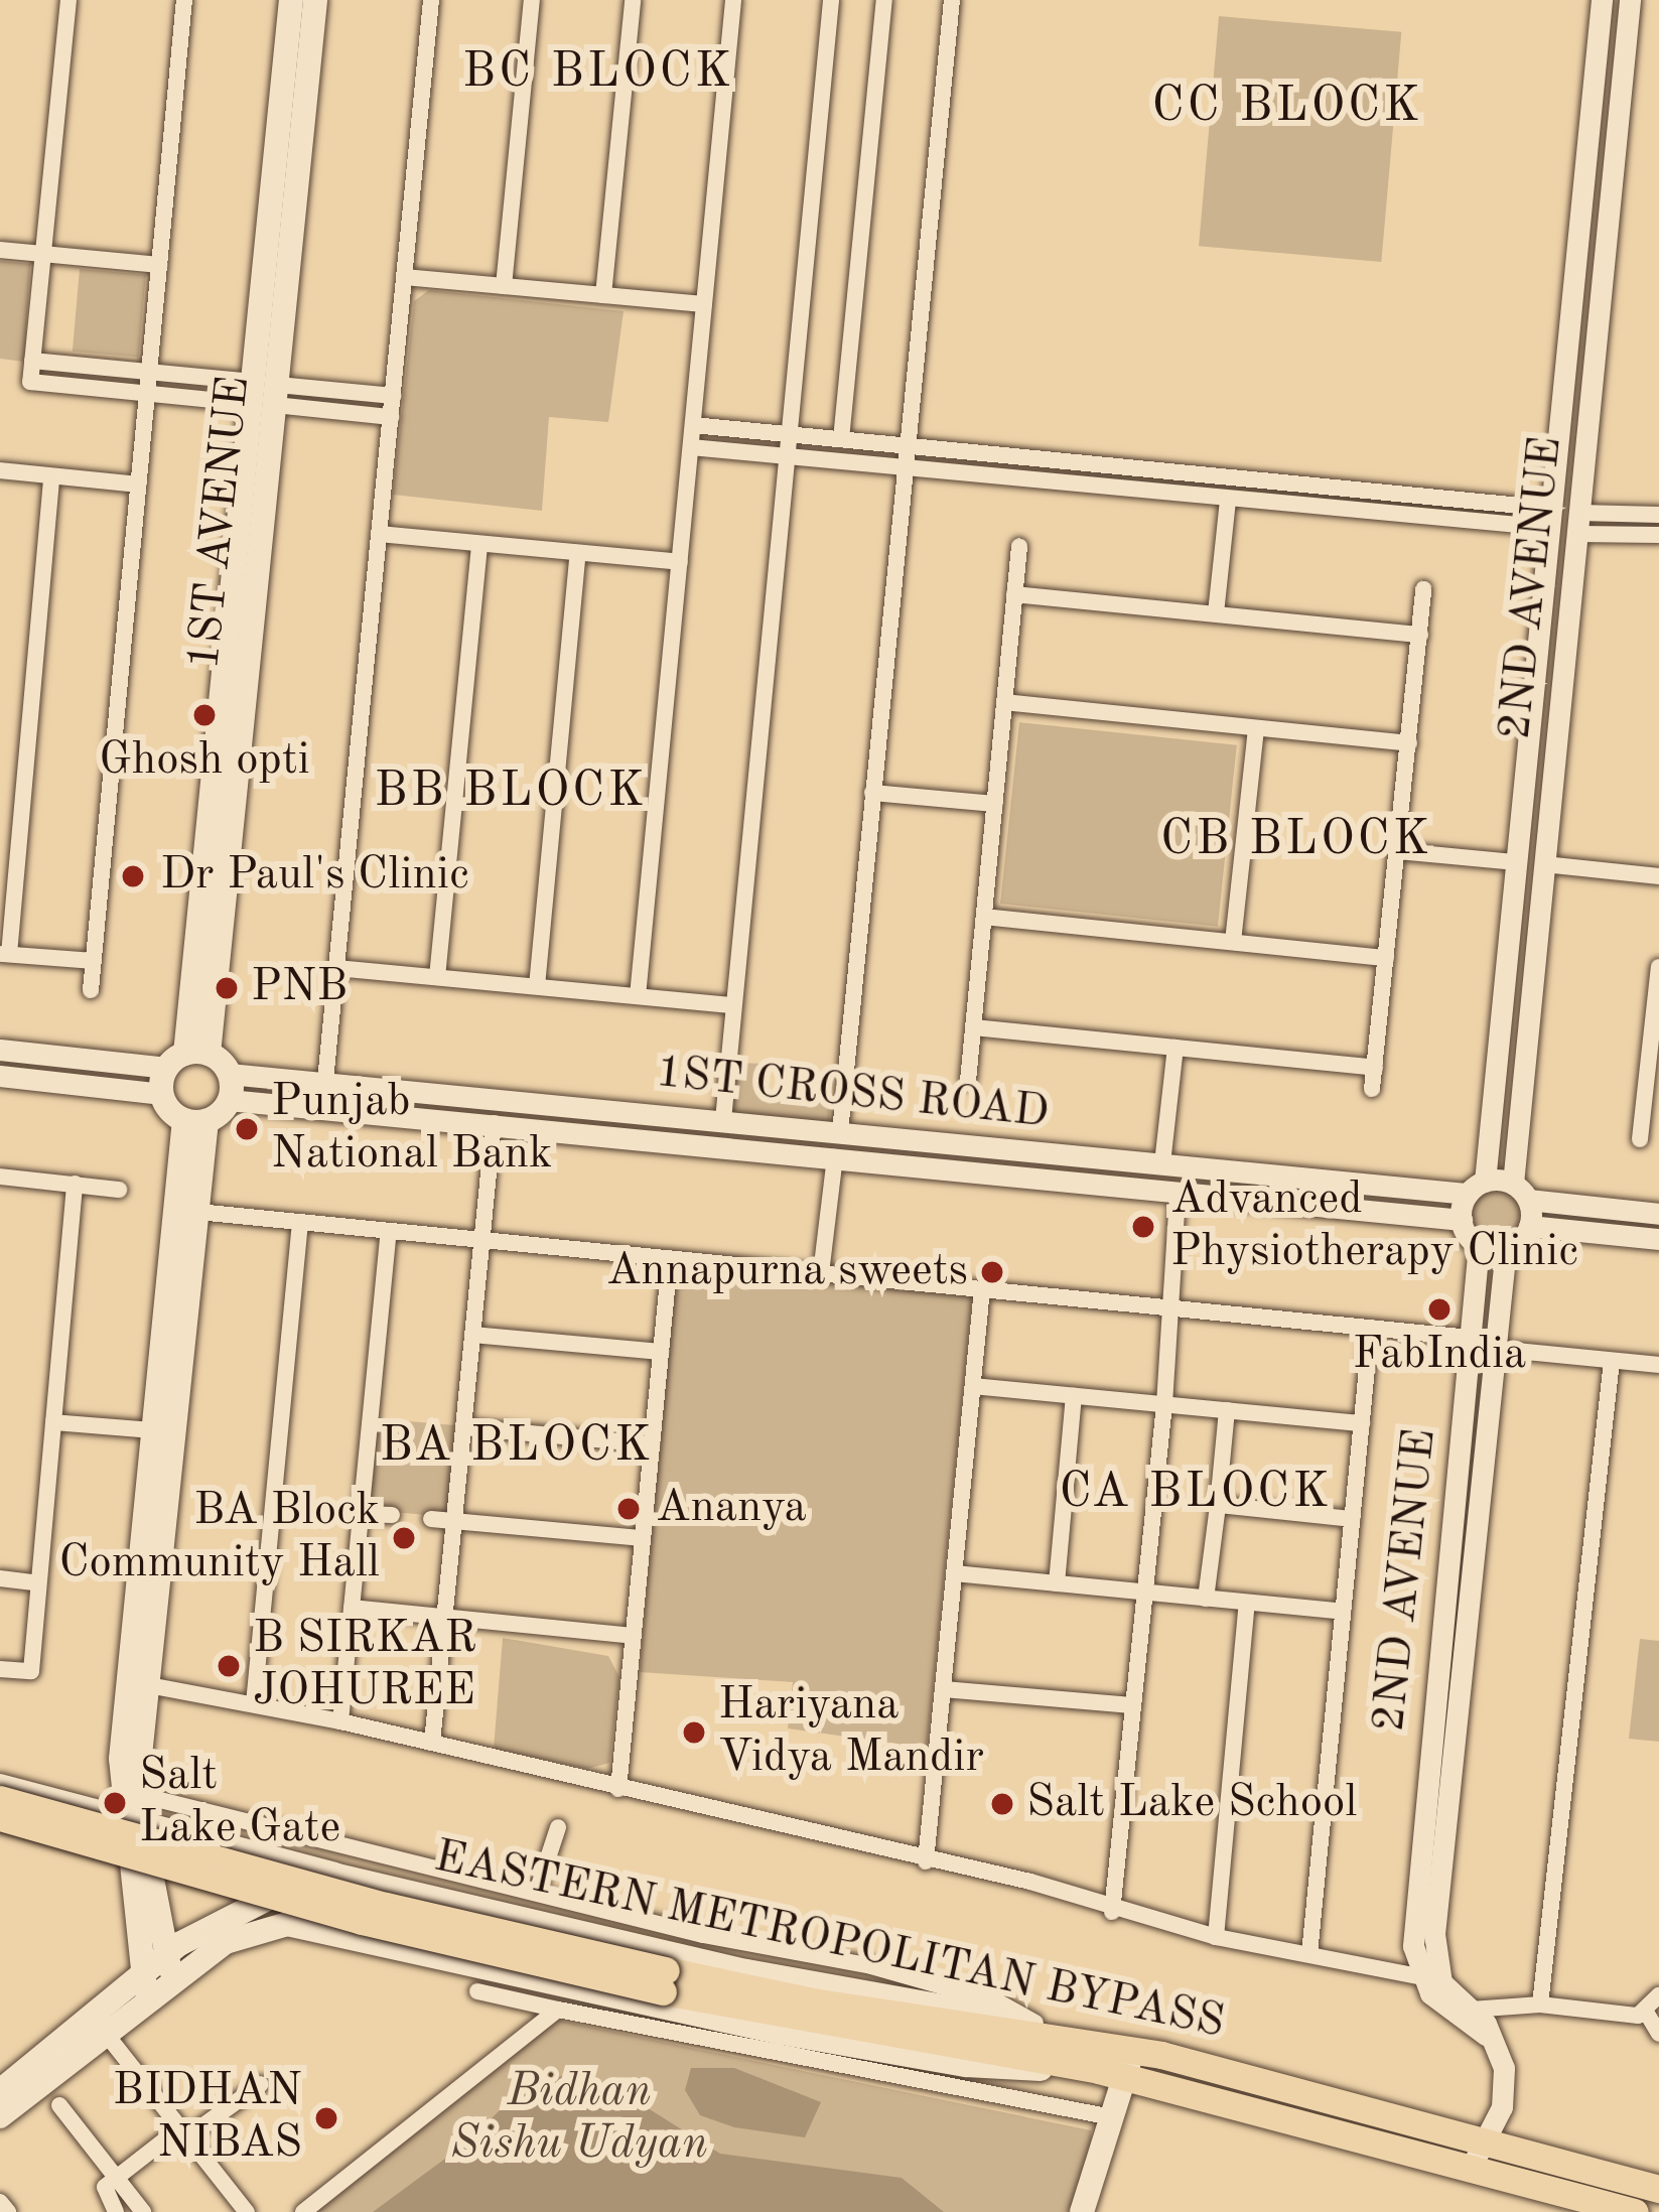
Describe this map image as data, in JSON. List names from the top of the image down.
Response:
{
  "streets": {
    "main road": ["1ST AVENUE", "EASTERN METROPOLITAN BYPASS"],
    "street": ["2ND AVENUE", "1ST CROSS ROAD"]
  },
  "crossings": [
    ["2ND AVENUE", "1ST CROSS ROAD"],
    ["2ND AVENUE", "EASTERN METROPOLITAN BYPASS"]
  ],
  "districts": [
    "BC BLOCK",
    "CC BLOCK",
    "BB BLOCK",
    "CB BLOCK",
    "BA BLOCK",
    "CA BLOCK"
  ],
  "parks": ["Bidhan Sishu Udyan"],
  "places": [
    "Ghosh opti",
    "Dr Paul's Clinic",
    "PNB",
    "Punjab National Bank",
    "Advanced Physiotherapy Clinic",
    "Annapurna sweets",
    "FabIndia",
    "Ananya",
    "BA Block Community Hall",
    "B SIRKAR JOHUREE",
    "Hariyana Vidya Mandir",
    "Salt Lake Gate",
    "Salt Lake School",
    "BIDHAN NIBAS"
  ]
}
